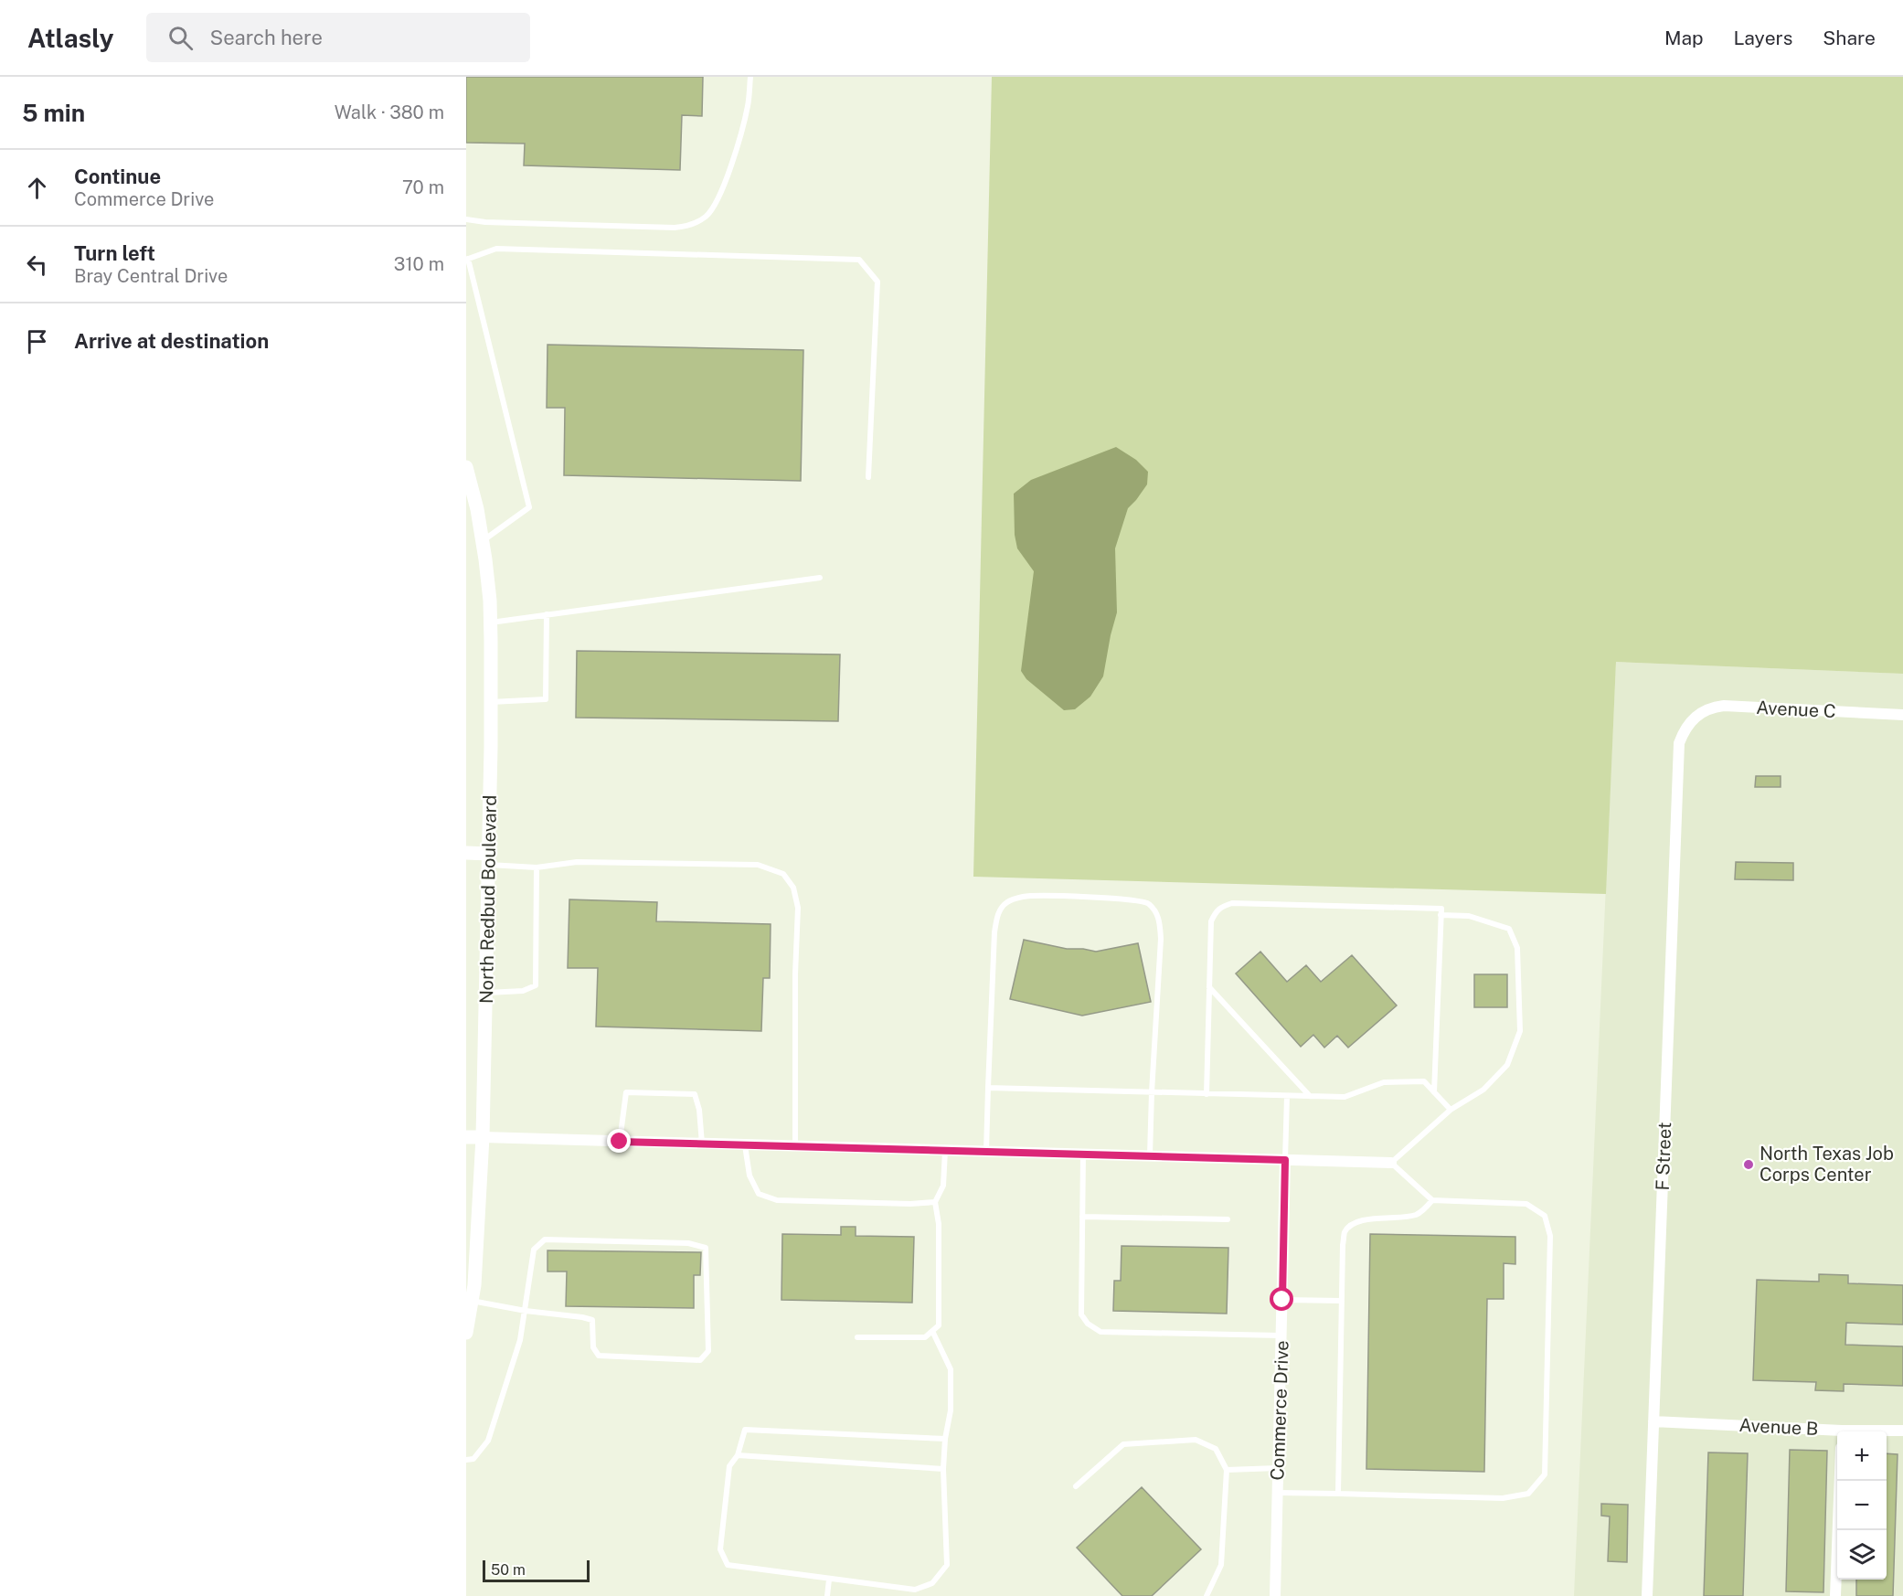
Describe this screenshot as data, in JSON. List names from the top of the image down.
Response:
{
  "streets": {
    "street": [
      "Avenue C",
      "North Redbud Boulevard",
      "F Street",
      "Commerce Drive",
      "Avenue B"
    ]
  },
  "crossings": [
    ["Avenue C", "F Street"],
    ["F Street", "Avenue B"]
  ],
  "places": ["North Texas Job Corps Center"],
  "scale_bar": "50 m",
  "page": {
    "header": "Atlasly",
    "search": "Search here",
    "nav": ["Map", "Layers", "Share"],
    "heading": ["5 min", "Walk · 380 m"],
    "list": [
      ["Continue", "Commerce Drive", "70 m"],
      ["Turn left", "Bray Central Drive", "310 m"],
      "Arrive at destination"
    ],
    "map_buttons": ["+", "−"],
    "scale": "50 m"
  }
}
